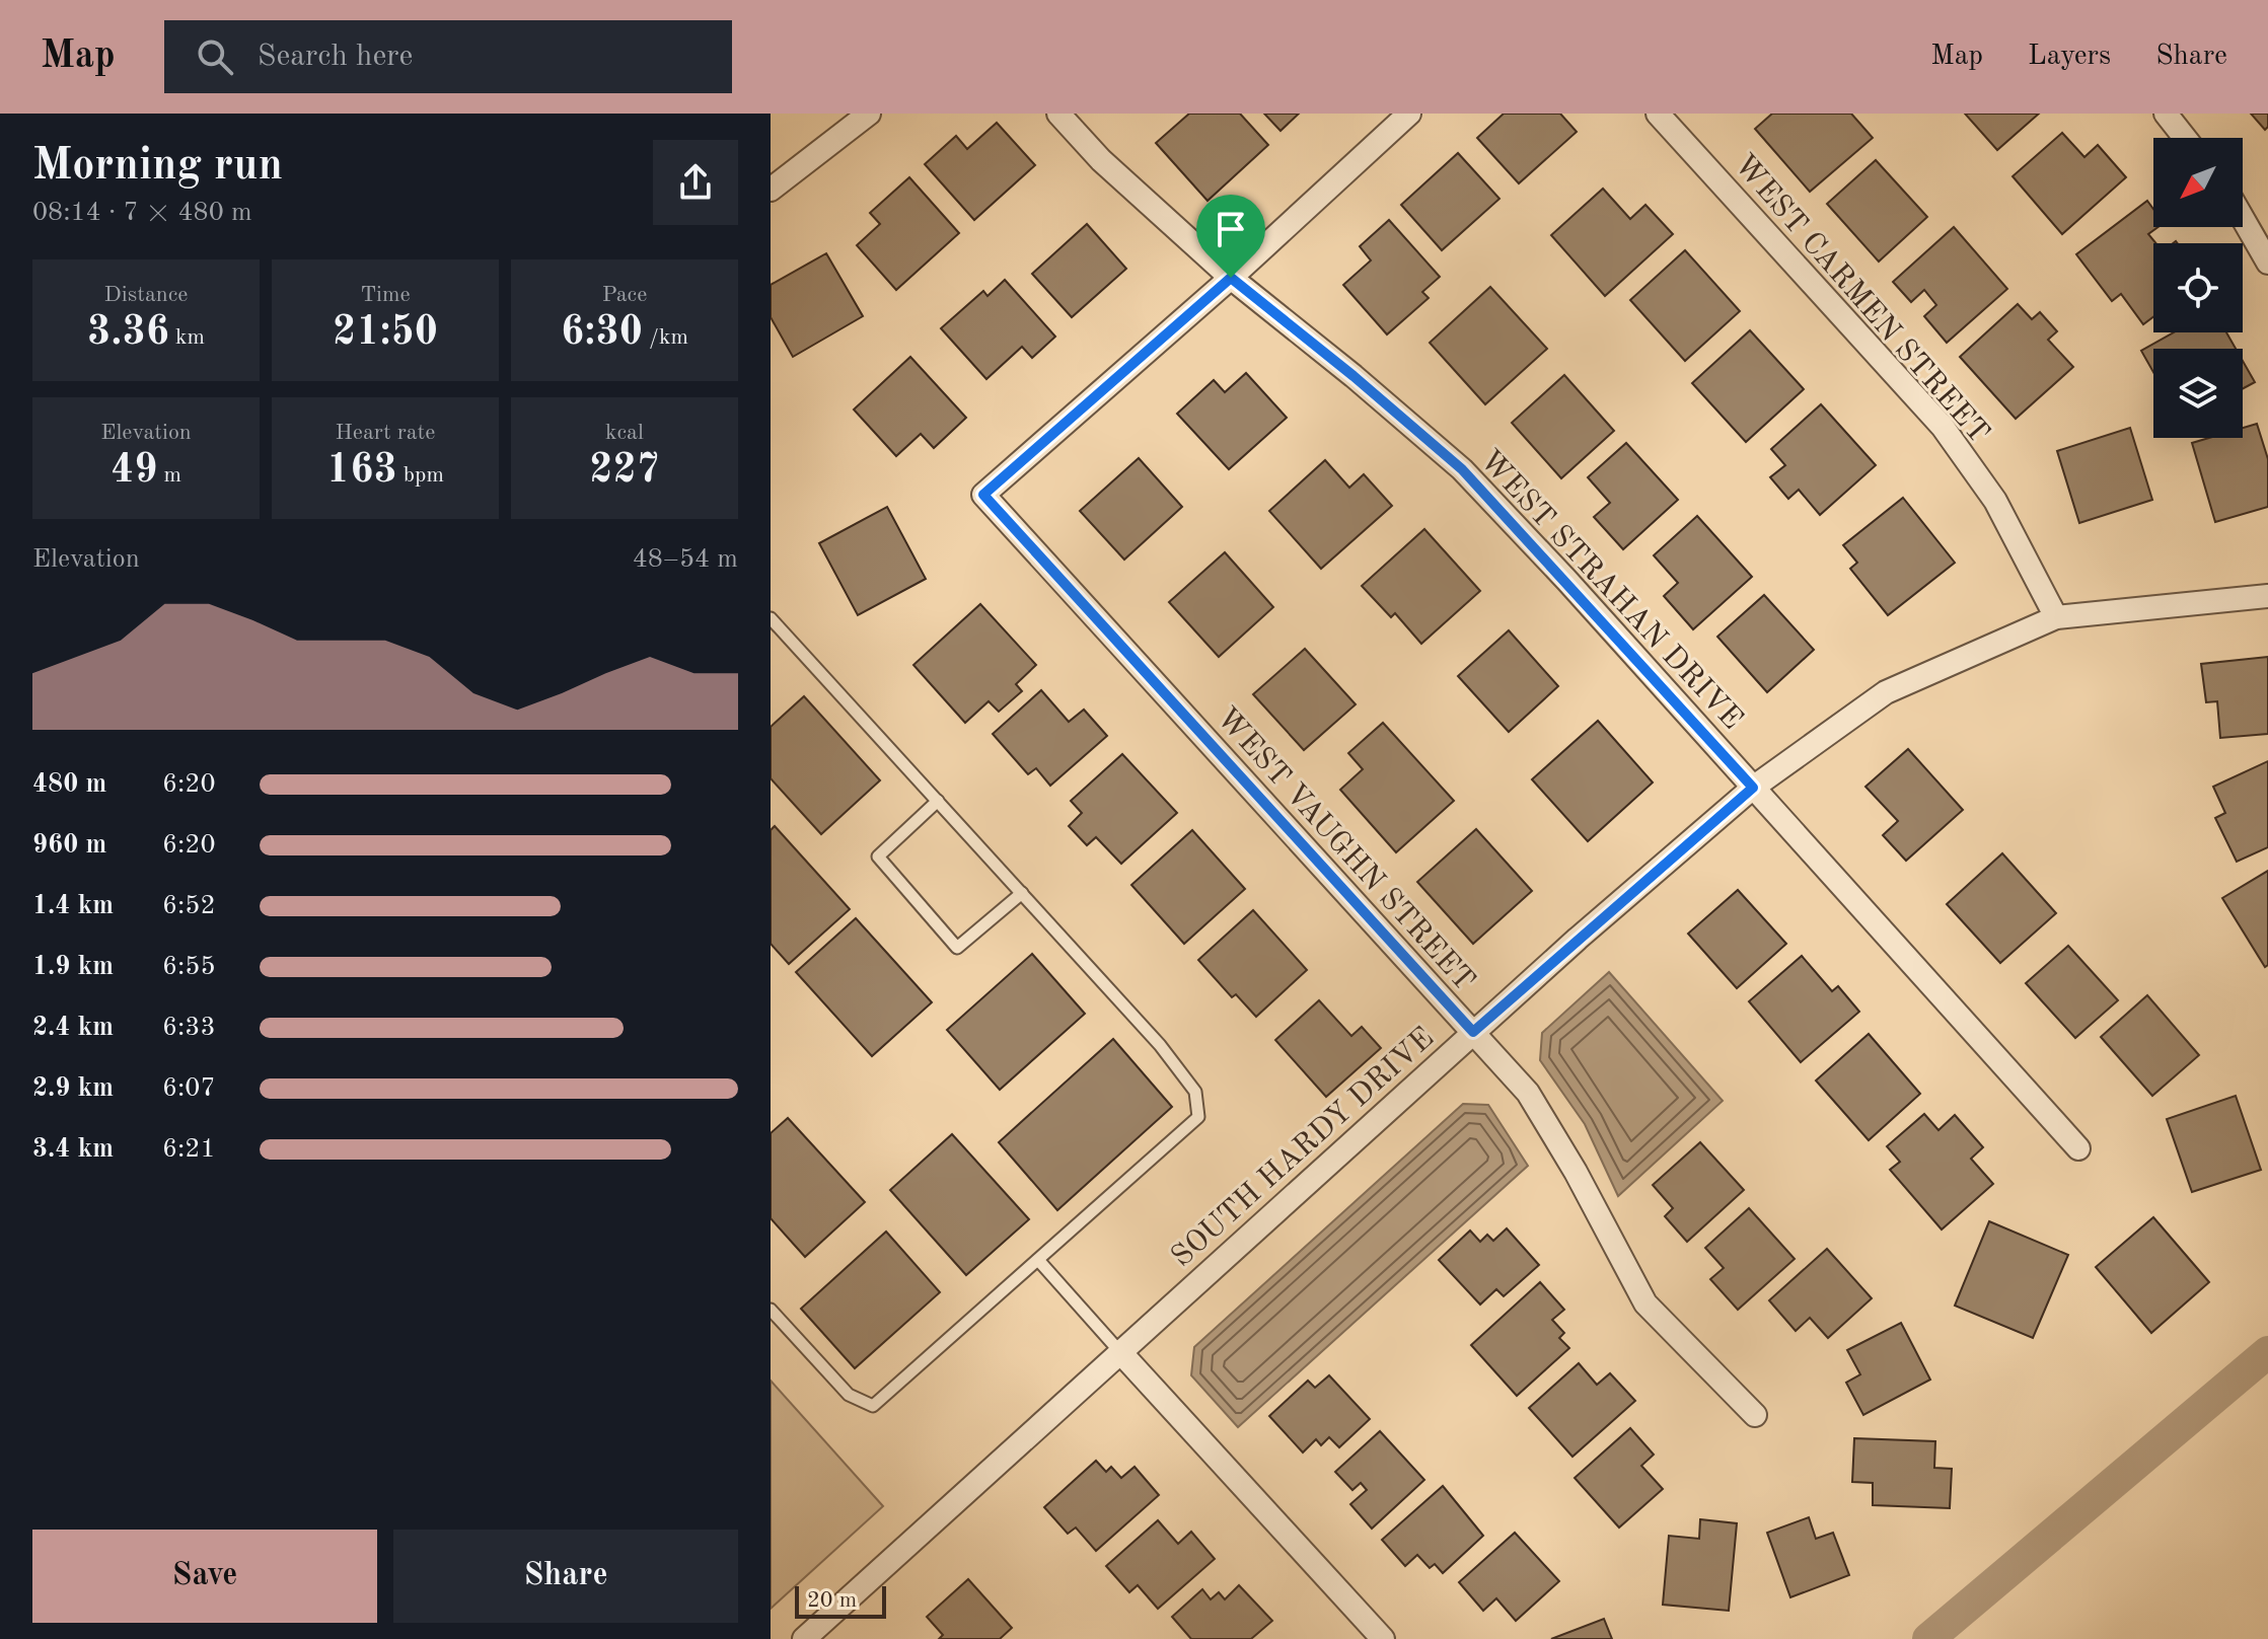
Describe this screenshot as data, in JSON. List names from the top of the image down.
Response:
{
  "streets": {
    "street": [
      "WEST CARMEN STREET",
      "WEST STRAHAN DRIVE",
      "WEST VAUGHN STREET",
      "SOUTH HARDY DRIVE"
    ]
  },
  "crossings": [
    ["WEST CARMEN STREET", "SOUTH HARDY DRIVE"],
    ["WEST STRAHAN DRIVE", "WEST VAUGHN STREET"],
    ["WEST STRAHAN DRIVE", "SOUTH HARDY DRIVE"],
    ["WEST VAUGHN STREET", "SOUTH HARDY DRIVE"]
  ],
  "scale_bar": "20 m",
  "north": "bottom left",
  "page": {
    "header": "Map",
    "search": "Search here",
    "nav": ["Map", "Layers", "Share"],
    "heading": ["Morning run", "08:14 · 7 × 480 m"],
    "stats": [
      ["Distance", "3.36 km"],
      ["Time", "21:50"],
      ["Pace", "6:30 /km"],
      ["Elevation", "49 m"],
      ["Heart rate", "163 bpm"],
      ["kcal", "227"]
    ],
    "chart": ["Elevation", "48–54 m"],
    "list": [
      {
        "name": "480 m",
        "note": "6:20"
      },
      {
        "name": "960 m",
        "note": "6:20"
      },
      {
        "name": "1.4 km",
        "note": "6:52"
      },
      {
        "name": "1.9 km",
        "note": "6:55"
      },
      {
        "name": "2.4 km",
        "note": "6:33"
      },
      {
        "name": "2.9 km",
        "note": "6:07"
      },
      {
        "name": "3.4 km",
        "note": "6:21"
      }
    ],
    "buttons": ["Save", "Share"],
    "scale": "20 m"
  }
}
